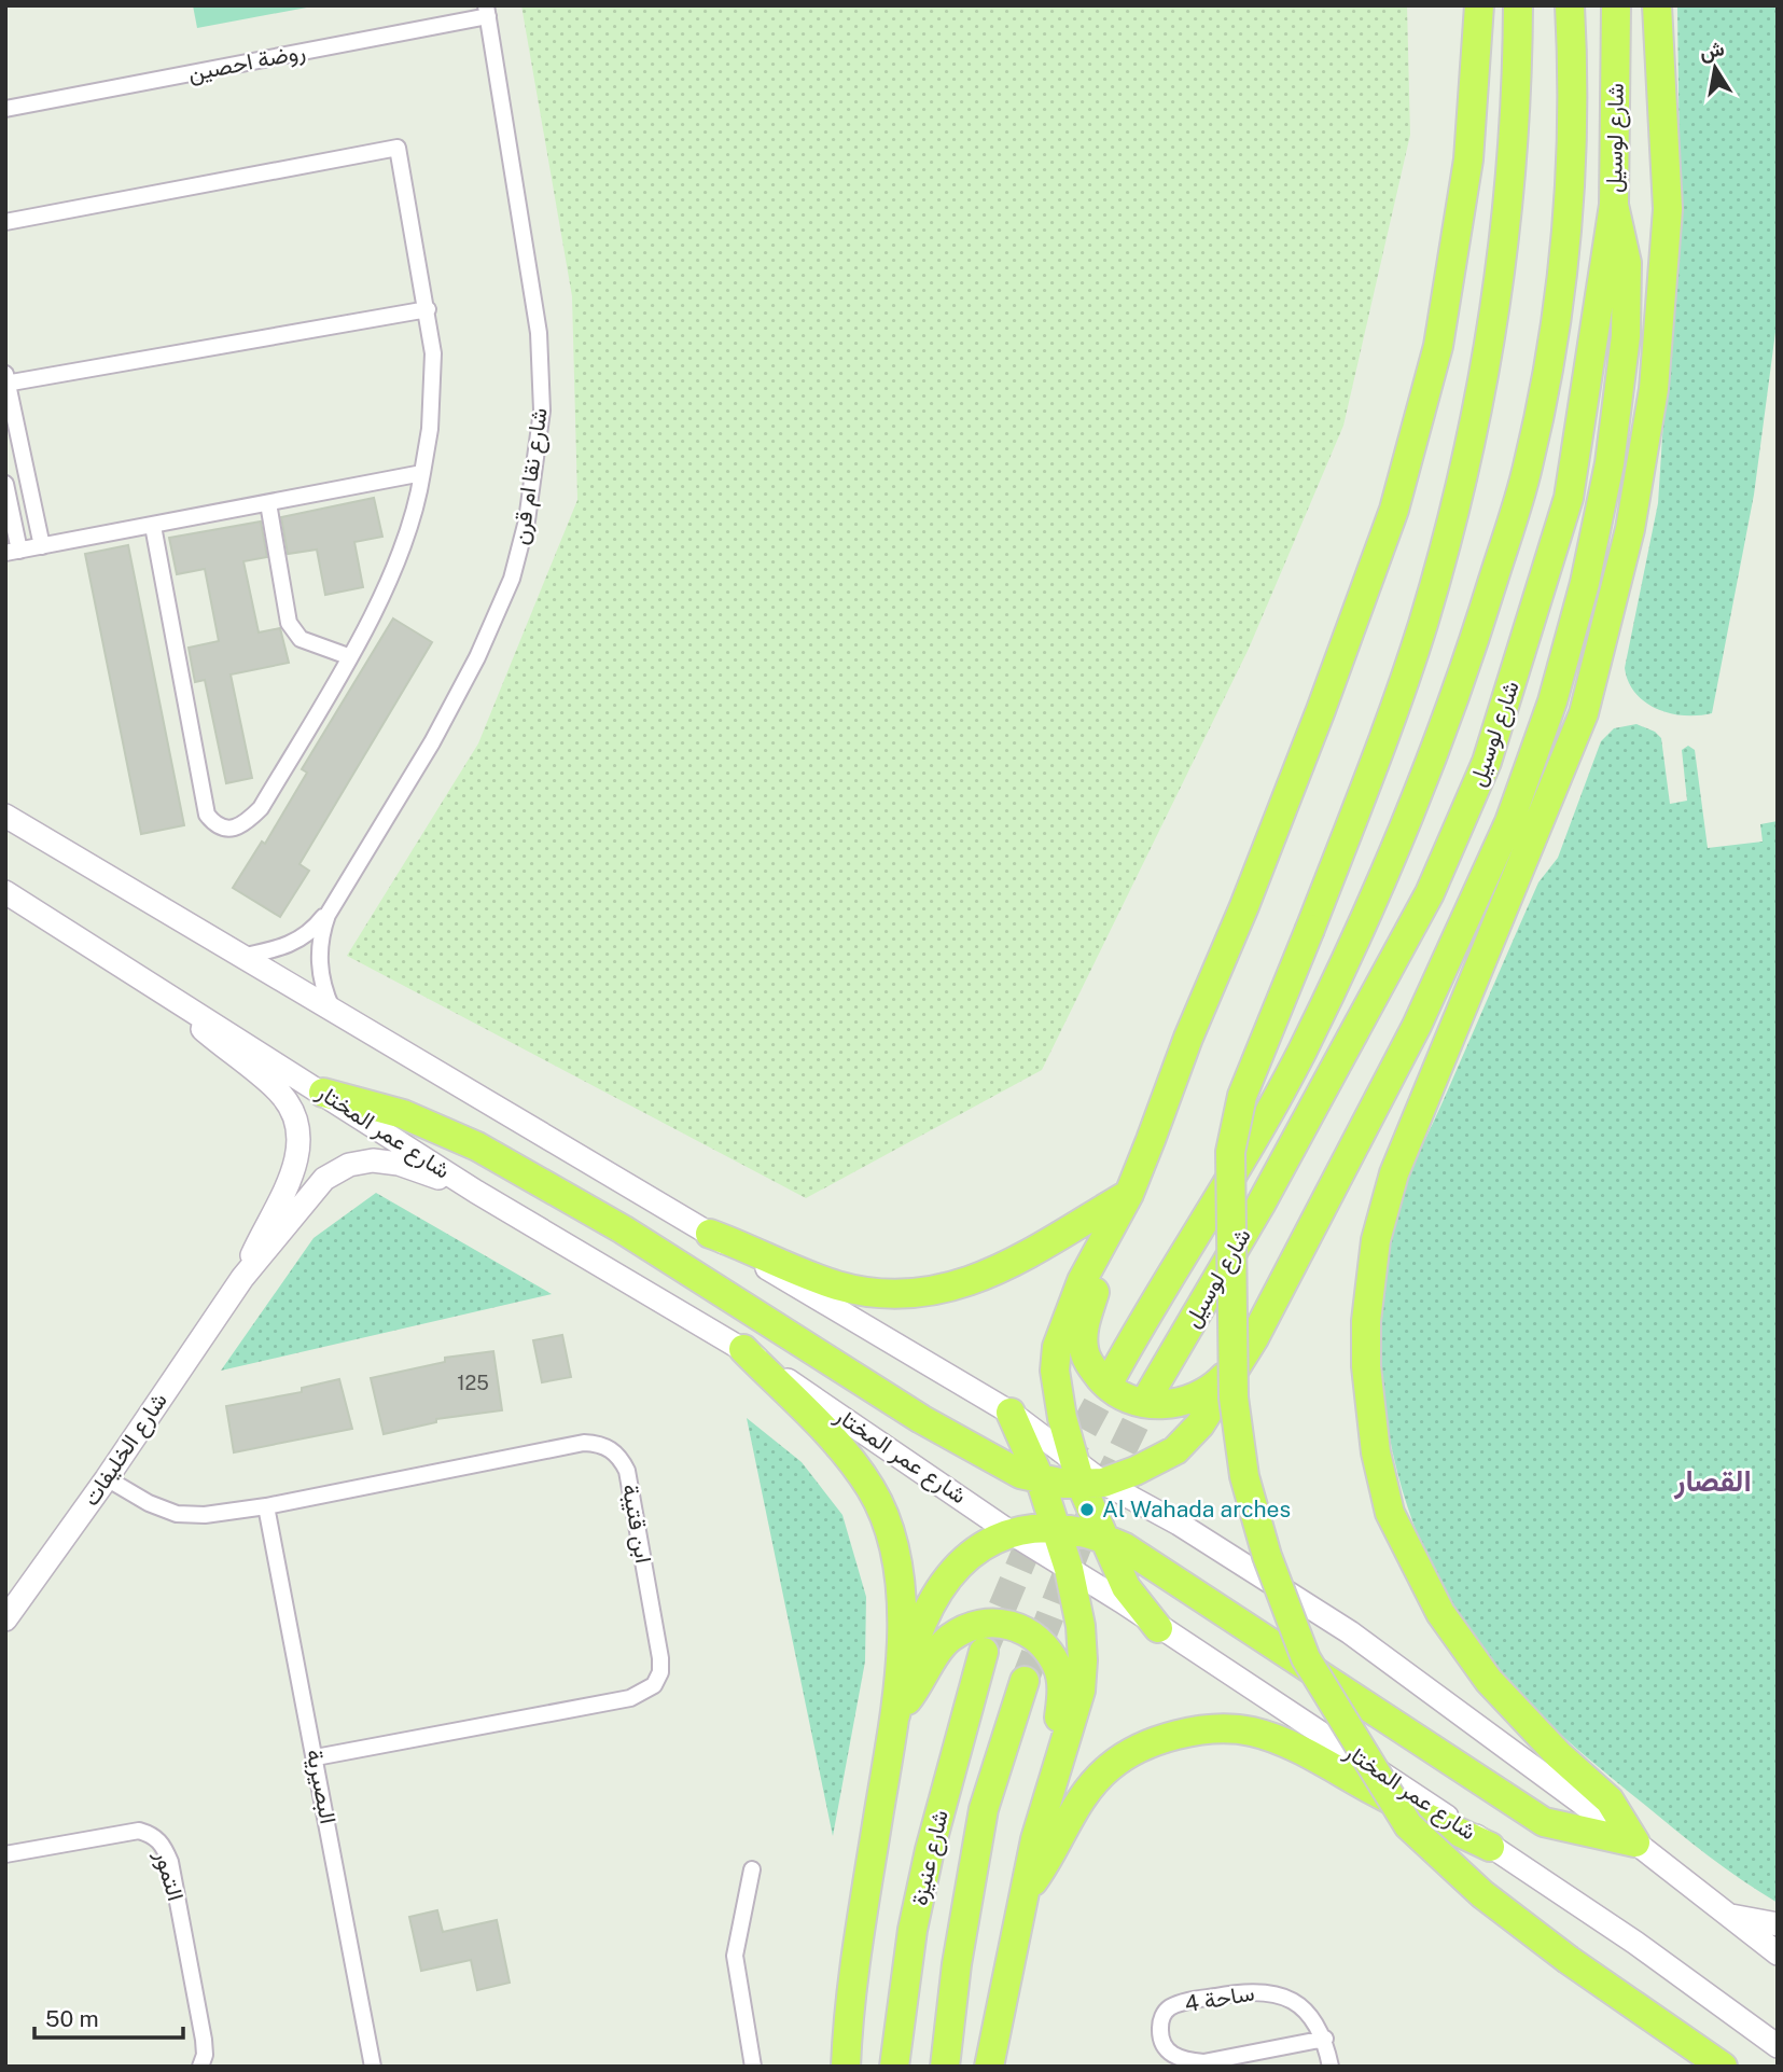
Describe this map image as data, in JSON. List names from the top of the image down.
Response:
{
  "streets": {
    "highway": ["شارع لوسيل", "شارع عنيزة"],
    "main road": ["شارع عمر المختار", "شارع الخليفات"],
    "street": [
      "روضة احصين",
      "شارع نقا ام قرن",
      "ابن قتيبة",
      "البصيرية",
      "التمور",
      "ساحة 4"
    ]
  },
  "crossings": [
    ["روضة احصين", "شارع نقا ام قرن"],
    ["شارع عمر المختار", "شارع الخليفات"],
    ["شارع الخليفات", "ابن قتيبة"],
    ["ابن قتيبة", "البصيرية"]
  ],
  "districts": ["القصار"],
  "places": ["Al Wahada arches"],
  "house_numbers": ["125"],
  "scale_bar": "50 m",
  "north": "top"
}
